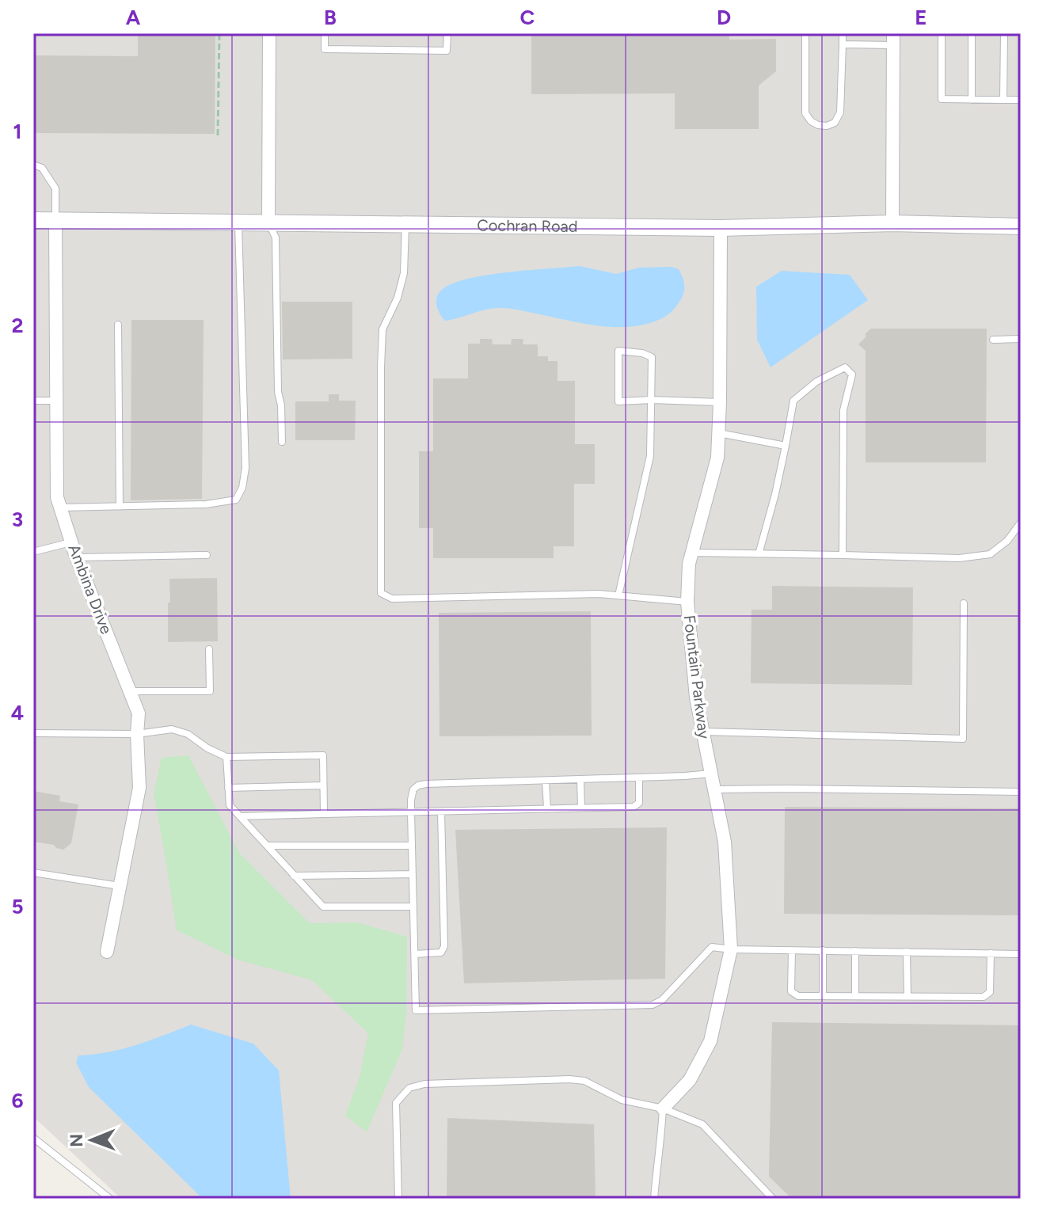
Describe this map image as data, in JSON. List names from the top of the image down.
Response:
{
  "streets": {
    "street": ["Cochran Road", "Ambina Drive", "Fountain Parkway"]
  },
  "crossings": [
    ["Cochran Road", "Ambina Drive"],
    ["Cochran Road", "Fountain Parkway"]
  ],
  "north": "left",
  "grid": {
    "columns": [
      "A",
      "B",
      "C",
      "D",
      "E"
    ],
    "rows": [
      "1",
      "2",
      "3",
      "4",
      "5",
      "6"
    ]
  }
}
